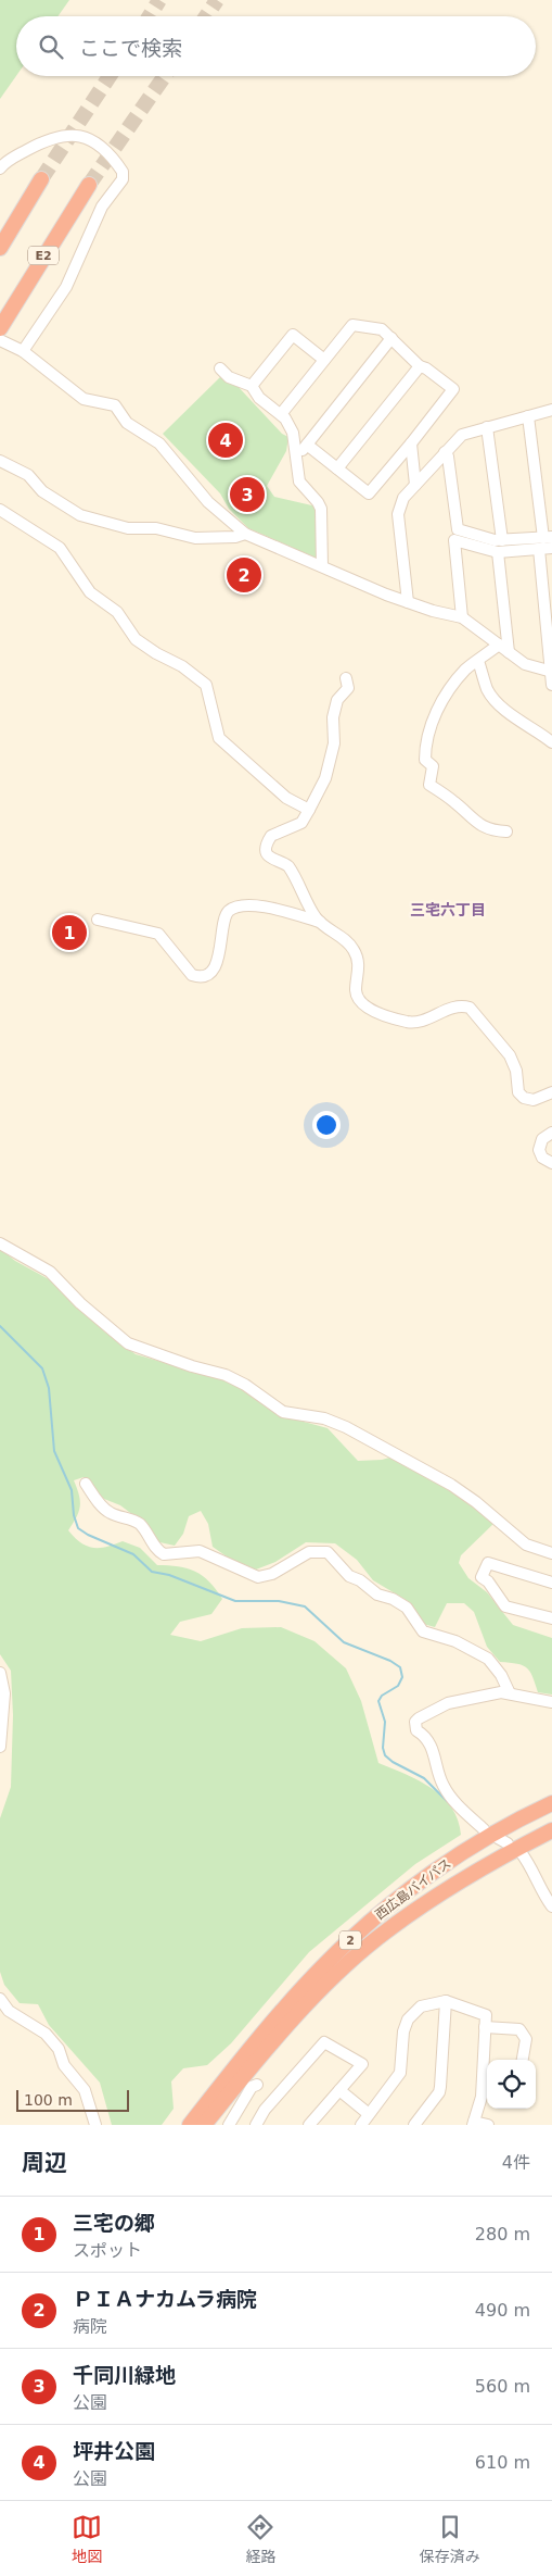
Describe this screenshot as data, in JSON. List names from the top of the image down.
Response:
{
  "streets": {
    "highway": ["E2", "西広島バイパス", "2"]
  },
  "districts": ["三宅六丁目"],
  "scale_bar": "100 m",
  "page": {
    "search": "ここで検索",
    "pins": [
      "4",
      "3",
      "2",
      "1"
    ],
    "scale": "100 m",
    "heading": ["周辺", "4件"],
    "list": [
      {
        "mark": "1",
        "name": "三宅の郷",
        "note": "スポット",
        "value": "280 m"
      },
      {
        "mark": "2",
        "name": "ＰＩＡナカムラ病院",
        "note": "病院",
        "value": "490 m"
      },
      {
        "mark": "3",
        "name": "千同川緑地",
        "note": "公園",
        "value": "560 m"
      },
      {
        "mark": "4",
        "name": "坪井公園",
        "note": "公園",
        "value": "610 m"
      }
    ],
    "nav": ["地図", "経路", "保存済み"]
  }
}
